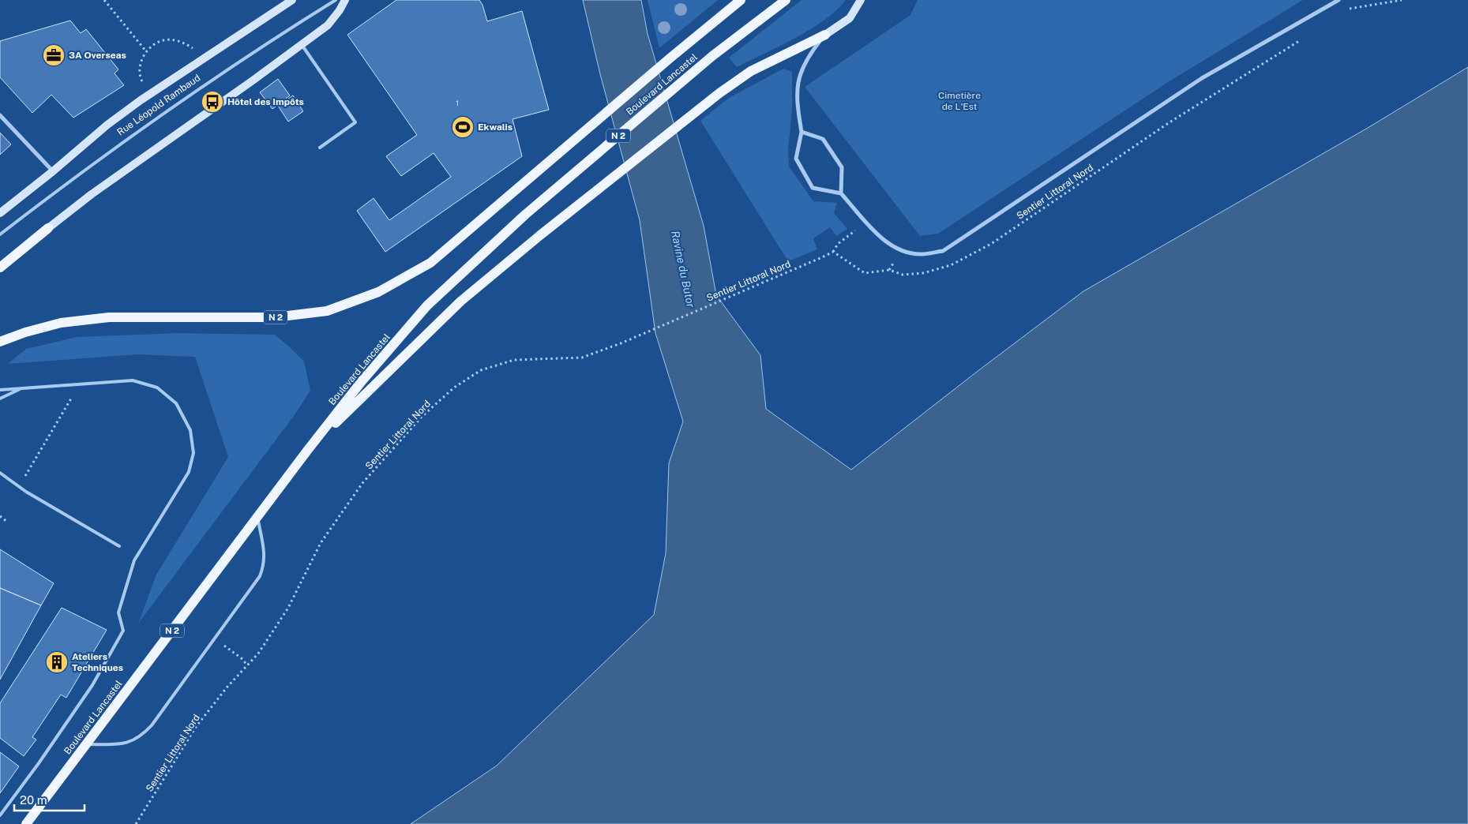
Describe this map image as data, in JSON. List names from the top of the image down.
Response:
{
  "streets": {
    "main road": ["Boulevard Lancastel", "N 2"],
    "street": ["Rue Léopold Rambaud"],
    "path": ["Sentier Littoral Nord"]
  },
  "water": ["Ravine du Butor"],
  "parks": ["Cimetière de L'Est"],
  "places": {
    "office": ["3A Overseas"],
    "bus stop": ["Hôtel des Impôts"],
    "sports": ["Ekwalis"],
    "building": ["Ateliers Techniques"]
  },
  "house_numbers": ["1"],
  "scale_bar": "20 m"
}
